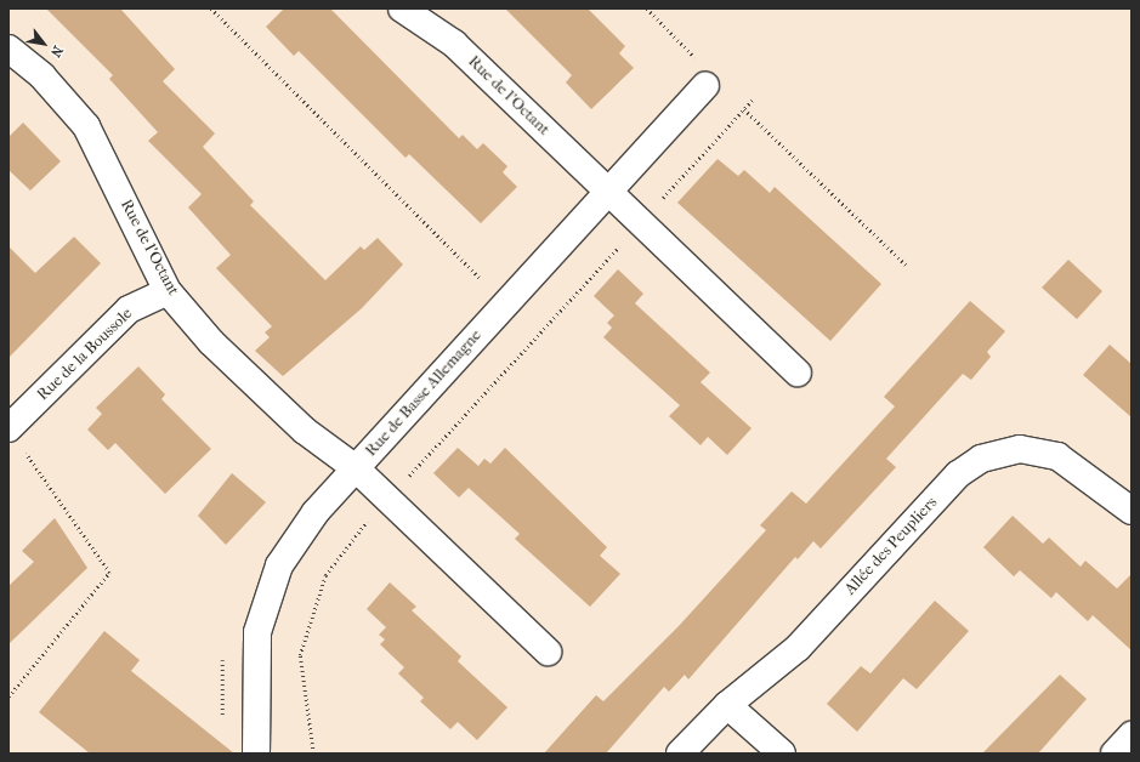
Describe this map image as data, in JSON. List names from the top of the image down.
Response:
{
  "streets": {
    "street": [
      "Rue de l'Octant",
      "Rue de la Boussole",
      "Rue de Basse Allemagne",
      "Allée des Peupliers"
    ]
  },
  "crossings": [
    ["Rue de l'Octant", "Rue de la Boussole"],
    ["Rue de l'Octant", "Rue de Basse Allemagne"]
  ],
  "north": "bottom right"
}
